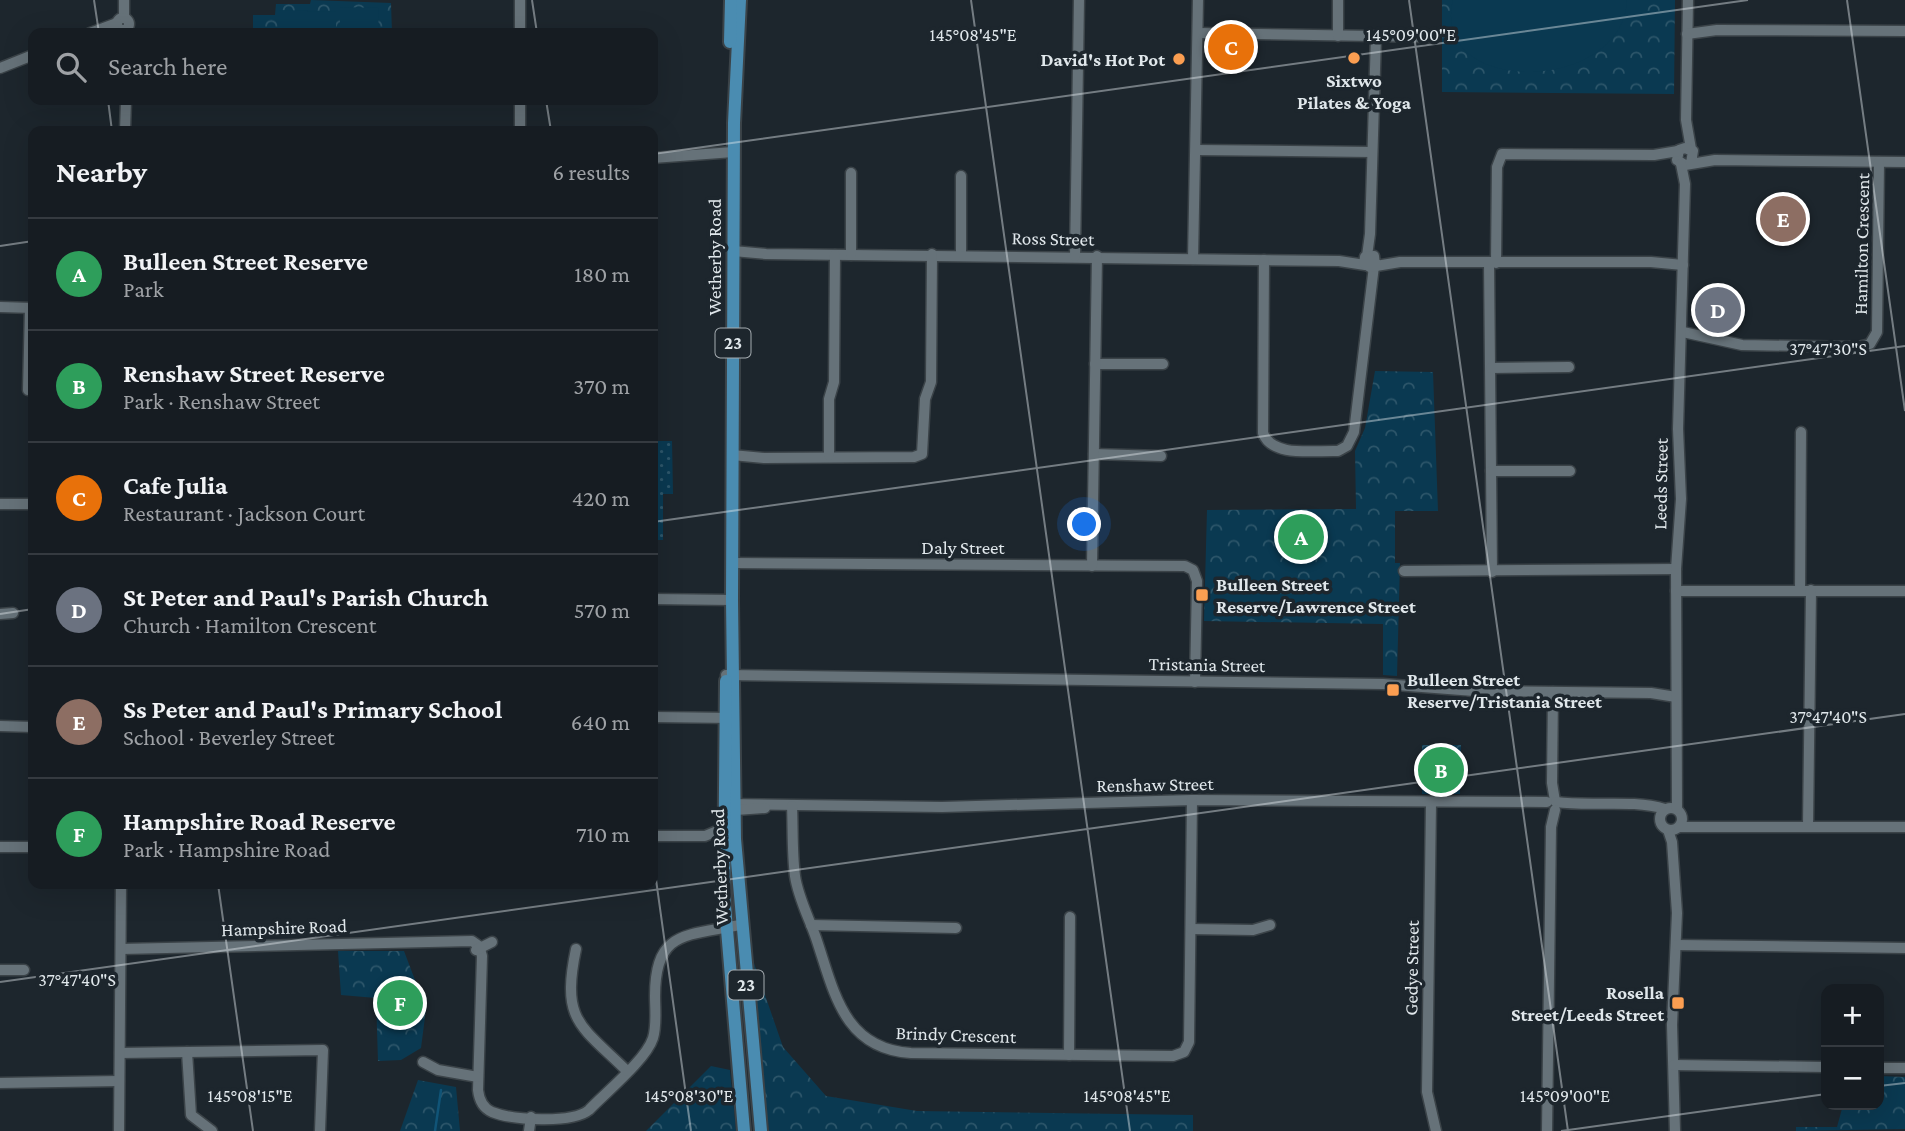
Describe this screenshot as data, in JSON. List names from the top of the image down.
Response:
{
  "streets": {
    "main road": ["Wetherby Road", "23"],
    "street": [
      "Ross Street",
      "Hamilton Crescent",
      "Leeds Street",
      "Daly Street",
      "Tristania Street",
      "Renshaw Street",
      "Hampshire Road",
      "Gedye Street",
      "Brindy Crescent"
    ]
  },
  "crossings": [
    ["Ross Street", "Wetherby Road"],
    ["Ross Street", "Leeds Street"],
    ["Hamilton Crescent", "Leeds Street"],
    ["Wetherby Road", "Daly Street"],
    ["Wetherby Road", "Tristania Street"],
    ["Wetherby Road", "Renshaw Street"],
    ["Leeds Street", "Tristania Street"],
    ["Leeds Street", "Renshaw Street"],
    ["Daly Street", "Tristania Street"],
    ["Renshaw Street", "Gedye Street"],
    ["Renshaw Street", "Brindy Crescent"]
  ],
  "places": {
    "other": ["Sixtwo Pilates & Yoga", "David's Hot Pot"],
    "transit": ["Bulleen Street Reserve/Lawrence Street", "Bulleen Street Reserve/Tristania Street", "Rosella Street/Leeds Street"]
  },
  "page": {
    "pins": [
      "C",
      "E",
      "D",
      "A",
      "B",
      "F"
    ],
    "search": "Search here",
    "heading": ["Nearby", "6 results"],
    "list": [
      {
        "mark": "A",
        "name": "Bulleen Street Reserve",
        "note": "Park",
        "value": "180 m"
      },
      {
        "mark": "B",
        "name": "Renshaw Street Reserve",
        "note": "Park · Renshaw Street",
        "value": "370 m"
      },
      {
        "mark": "C",
        "name": "Cafe Julia",
        "note": "Restaurant · Jackson Court",
        "value": "420 m"
      },
      {
        "mark": "D",
        "name": "St Peter and Paul's Parish Church",
        "note": "Church · Hamilton Crescent",
        "value": "570 m"
      },
      {
        "mark": "E",
        "name": "Ss Peter and Paul's Primary School",
        "note": "School · Beverley Street",
        "value": "640 m"
      },
      {
        "mark": "F",
        "name": "Hampshire Road Reserve",
        "note": "Park · Hampshire Road",
        "value": "710 m"
      }
    ],
    "map_buttons": ["+", "−"]
  },
  "coordinates": [
    "145°08'45\"E",
    "145°09'00\"E",
    "37°47'30\"S",
    "37°47'40\"S",
    "145°08'15\"E",
    "145°08'30\"E"
  ]
}
